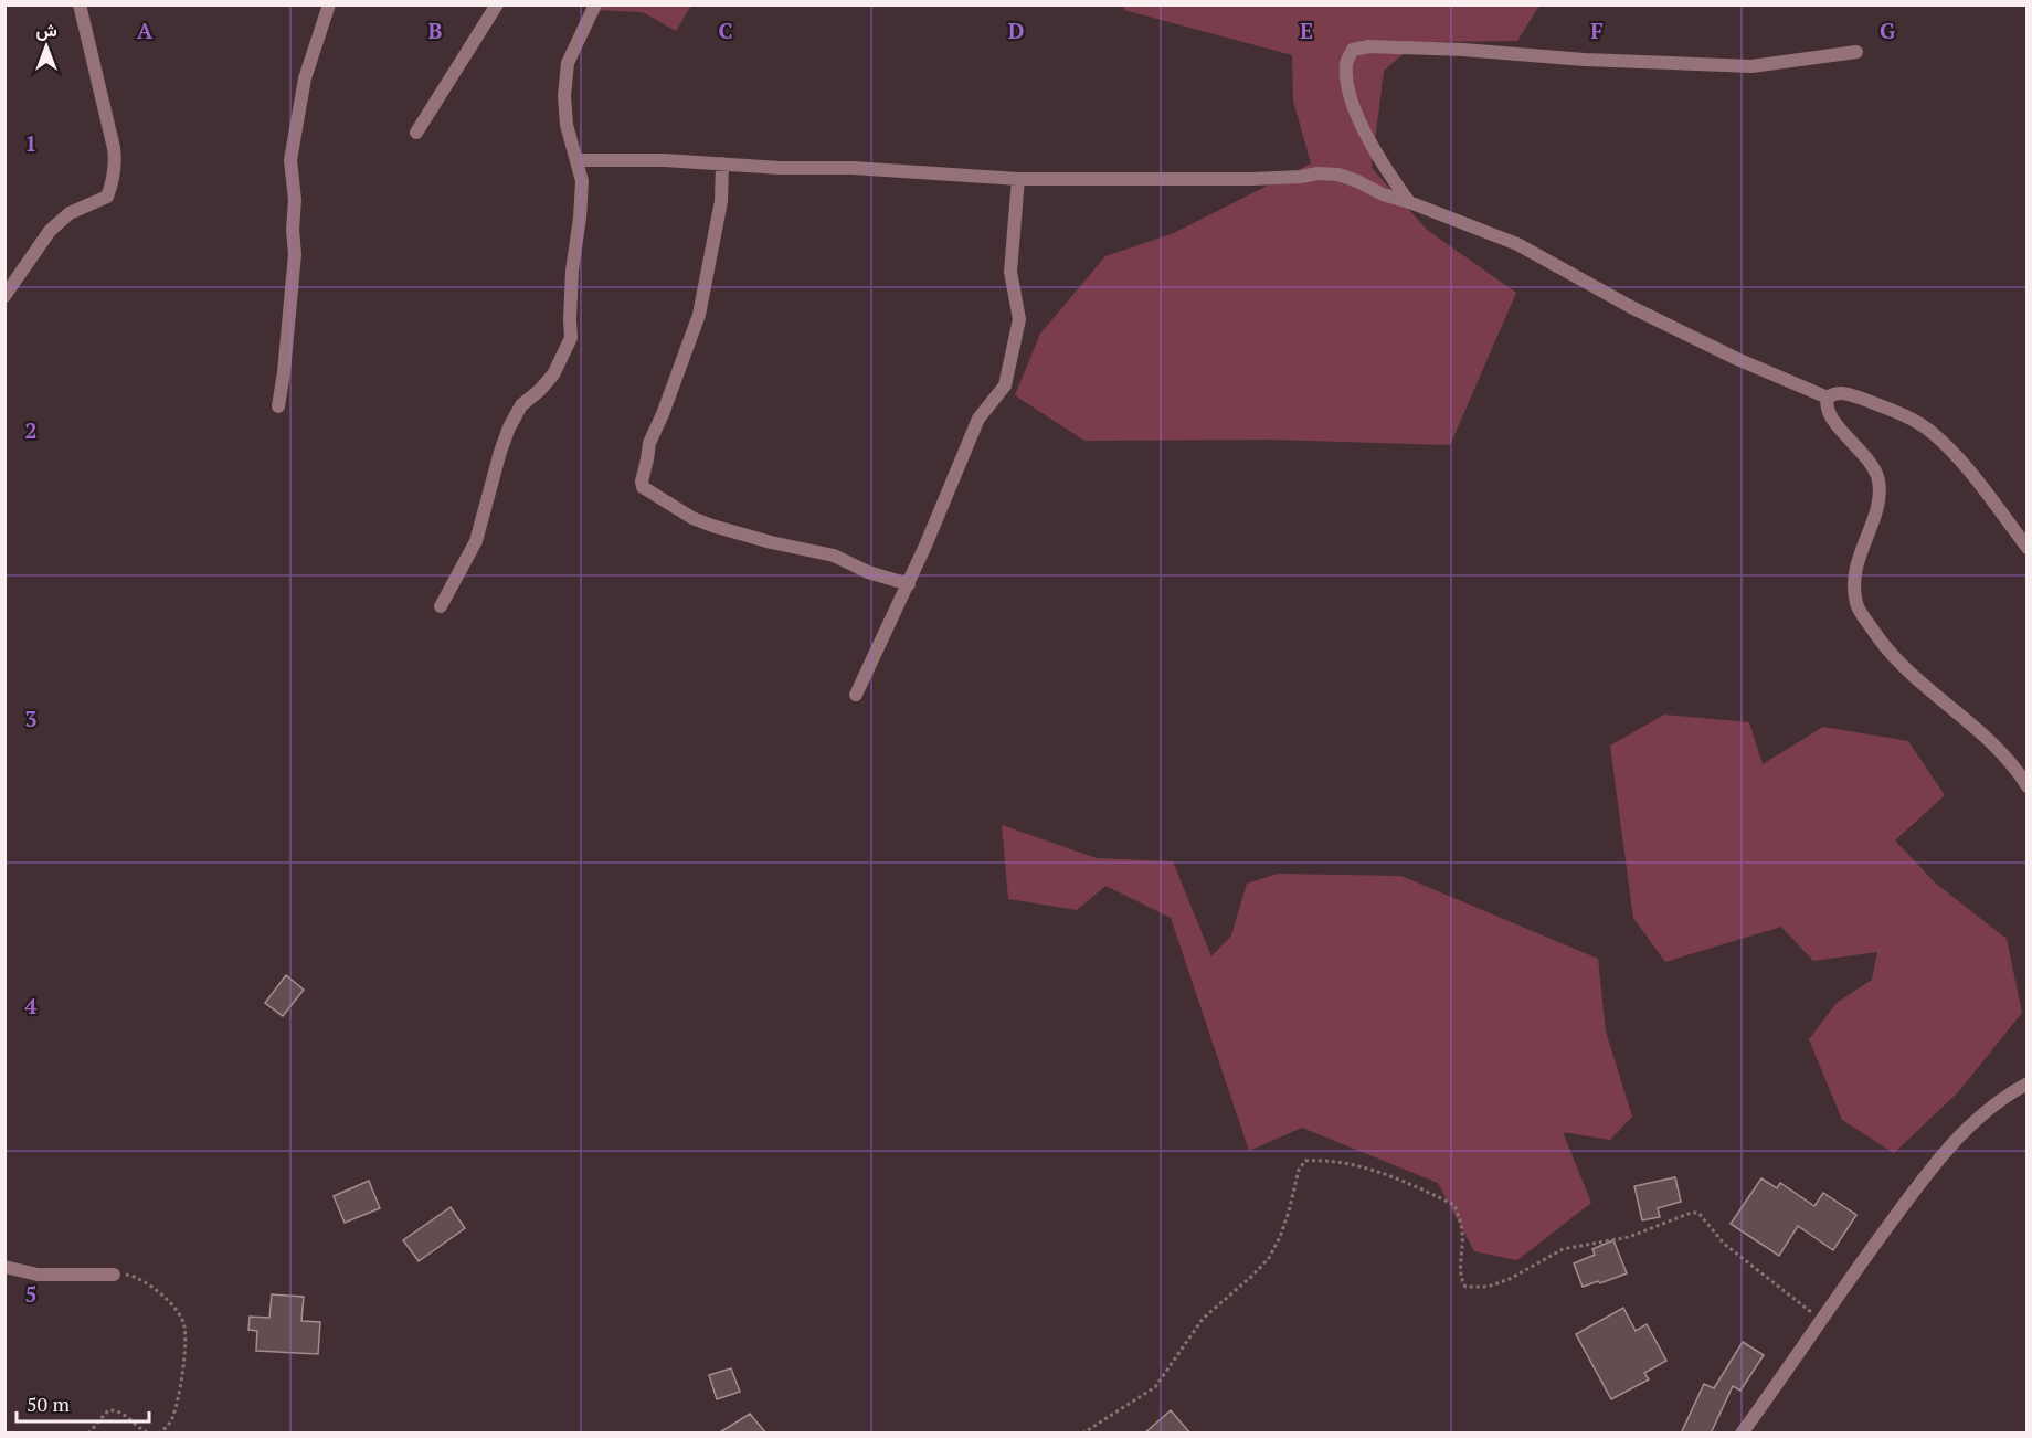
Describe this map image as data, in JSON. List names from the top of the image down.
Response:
{
  "scale_bar": "50 m",
  "north": "top",
  "grid": {
    "columns": [
      "A",
      "B",
      "C",
      "D",
      "E",
      "F",
      "G"
    ],
    "rows": [
      "1",
      "2",
      "3",
      "4",
      "5"
    ]
  }
}
